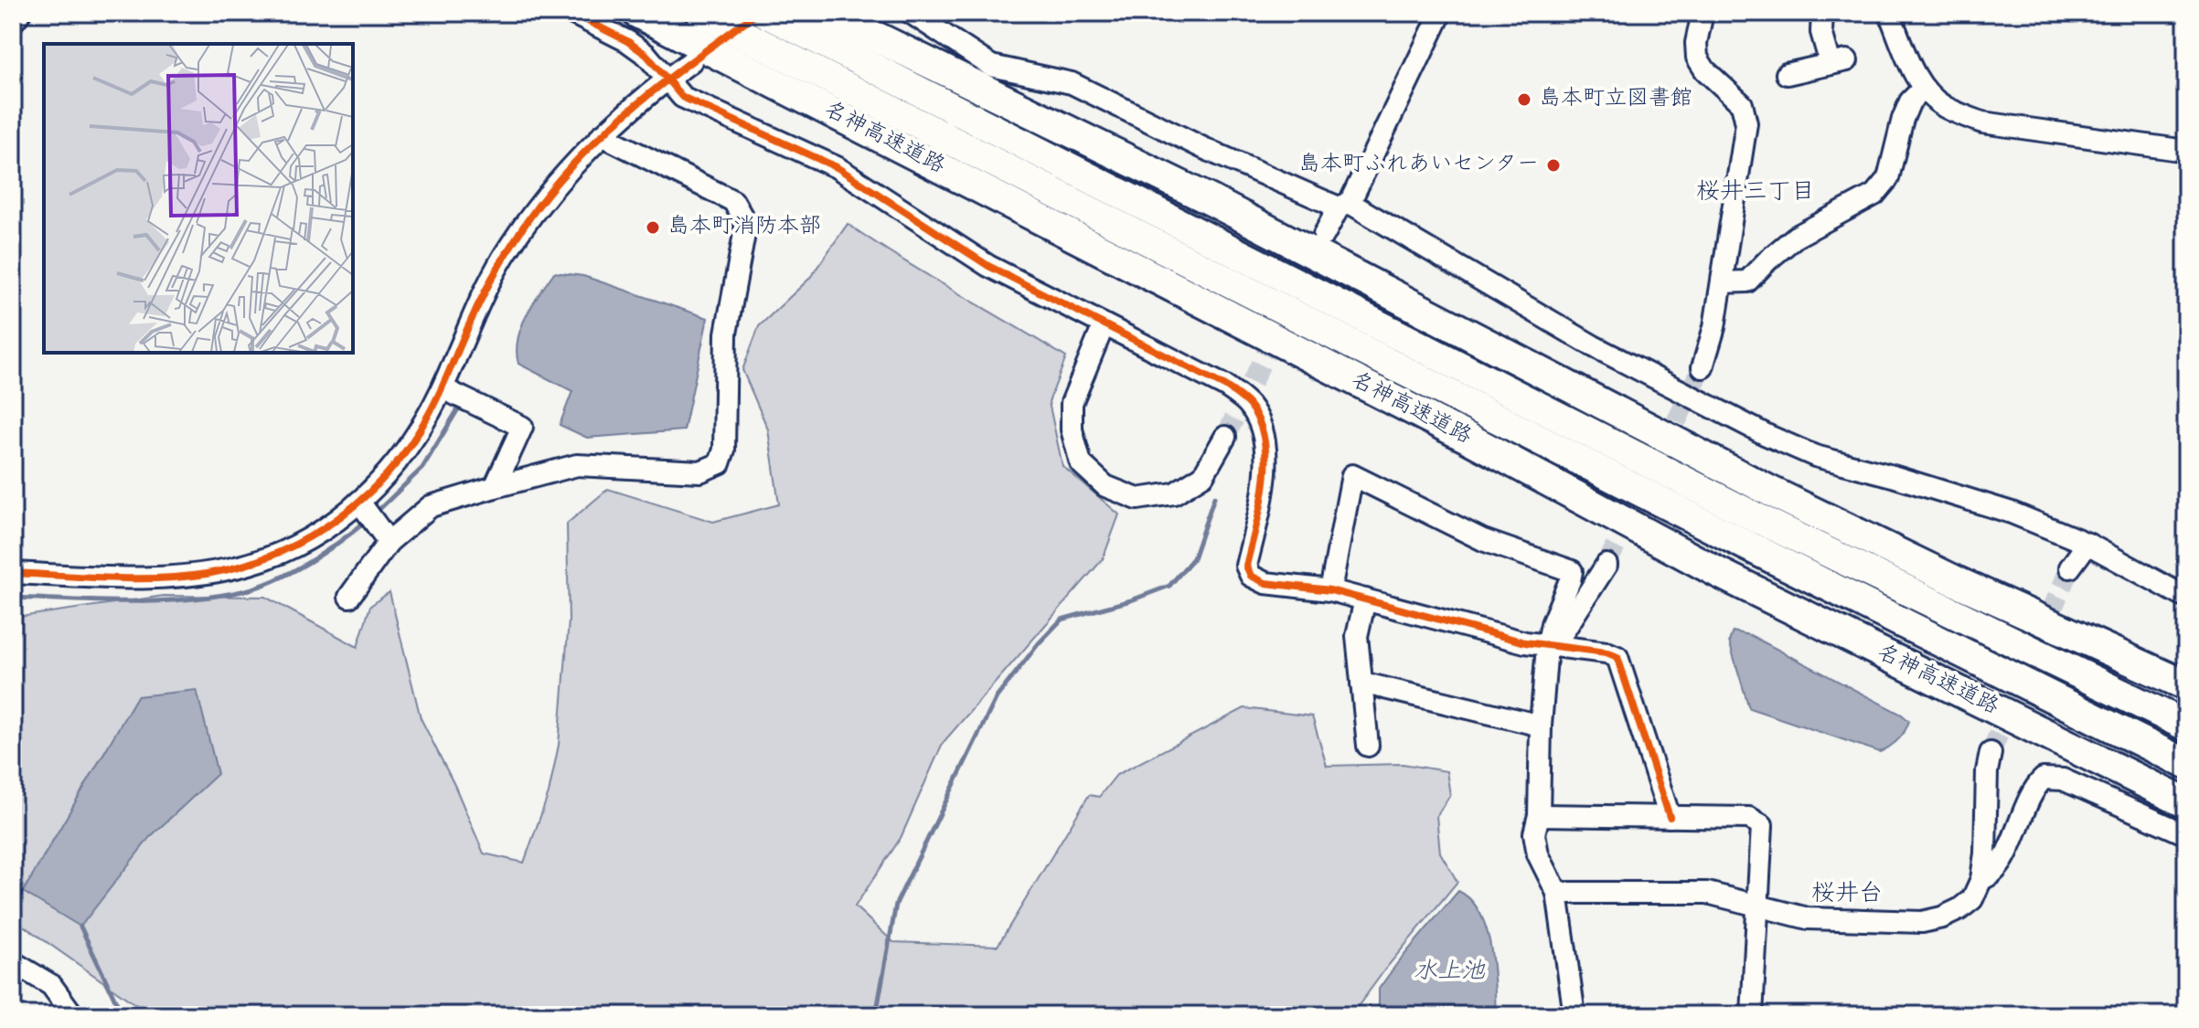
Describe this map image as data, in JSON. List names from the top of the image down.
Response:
{
  "streets": {
    "highway": ["名神高速道路"]
  },
  "districts": ["桜井三丁目", "桜井台"],
  "water": ["水上池"],
  "places": ["島本町立図書館", "島本町ふれあいセンター", "島本町消防本部"]
}
